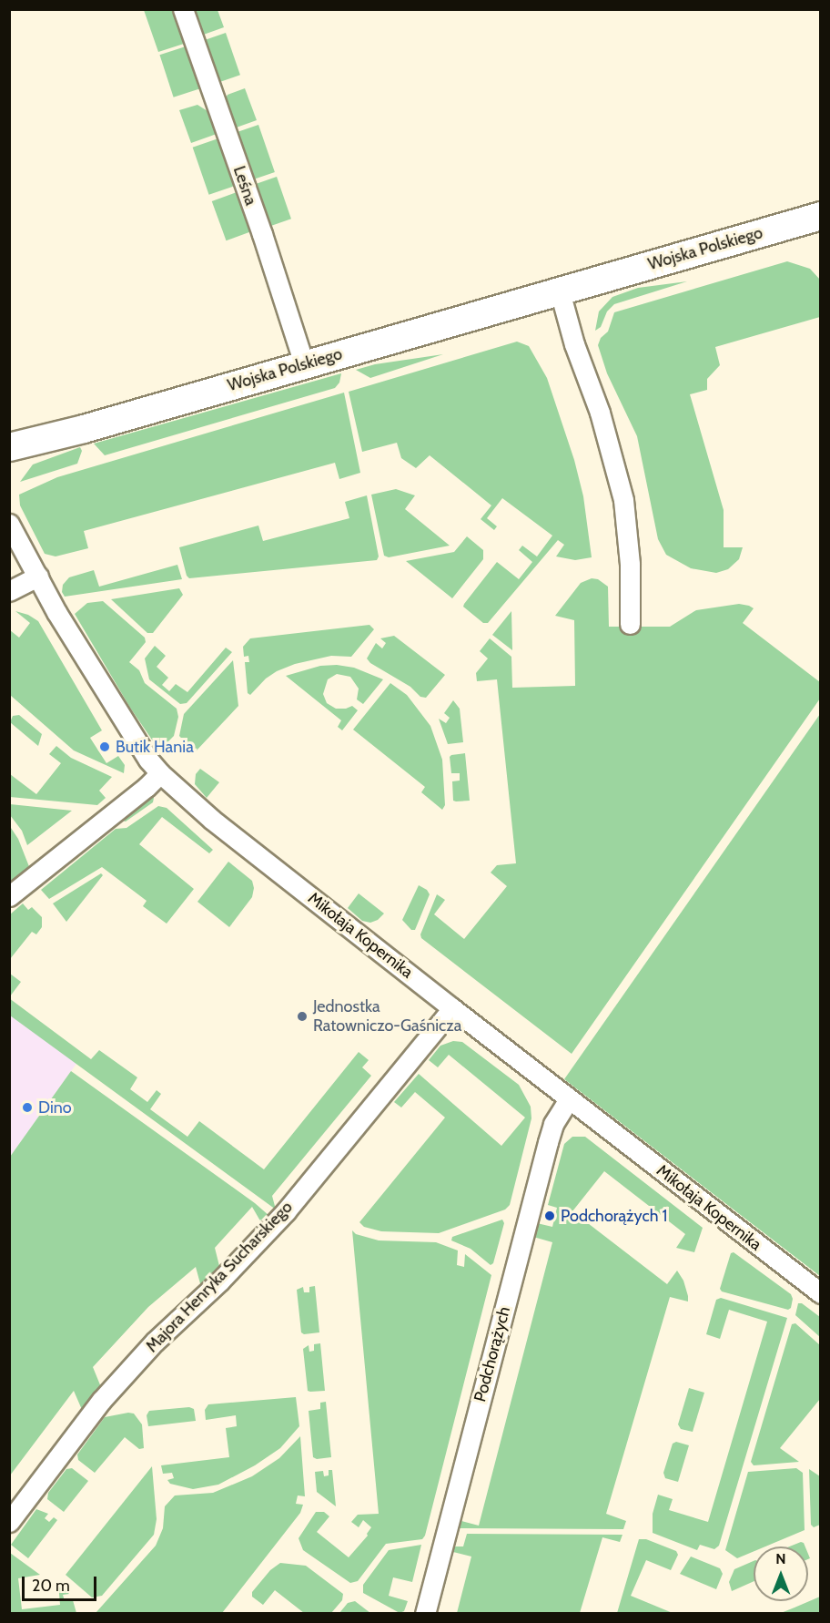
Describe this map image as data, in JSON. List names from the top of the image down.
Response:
{
  "streets": {
    "main road": ["Wojska Polskiego"],
    "street": [
      "Leśna",
      "Mikołaja Kopernika",
      "Majora Henryka Sucharskiego",
      "Podchorążych"
    ]
  },
  "crossings": [
    ["Leśna", "Wojska Polskiego"],
    ["Mikołaja Kopernika", "Majora Henryka Sucharskiego"],
    ["Mikołaja Kopernika", "Podchorążych"]
  ],
  "places": [
    "Butik Hania",
    "Jednostka Ratowniczo-Gaśnicza",
    "Dino",
    "Podchorążych 1"
  ],
  "scale_bar": "20 m",
  "north": "top"
}
